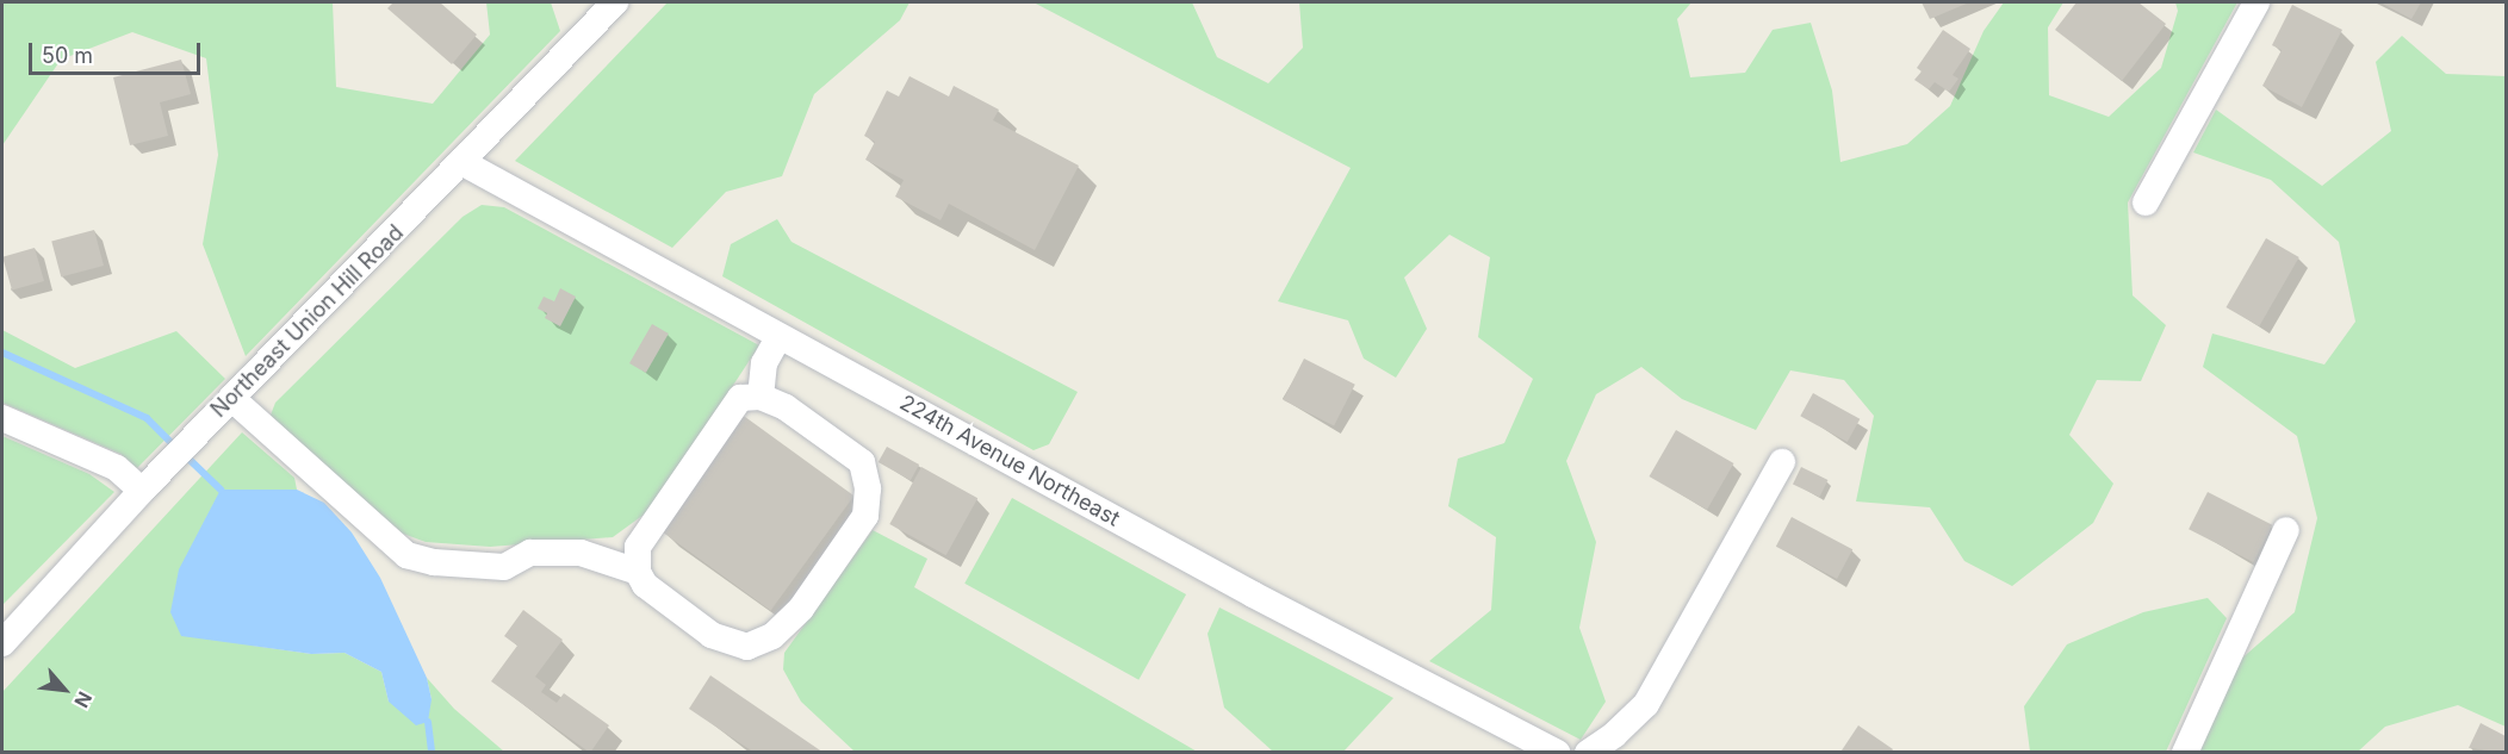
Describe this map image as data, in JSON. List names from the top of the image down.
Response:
{
  "streets": {
    "street": ["Northeast Union Hill Road", "224th Avenue Northeast"]
  },
  "crossings": [
    ["Northeast Union Hill Road", "224th Avenue Northeast"]
  ],
  "scale_bar": "50 m",
  "north": "bottom right"
}
